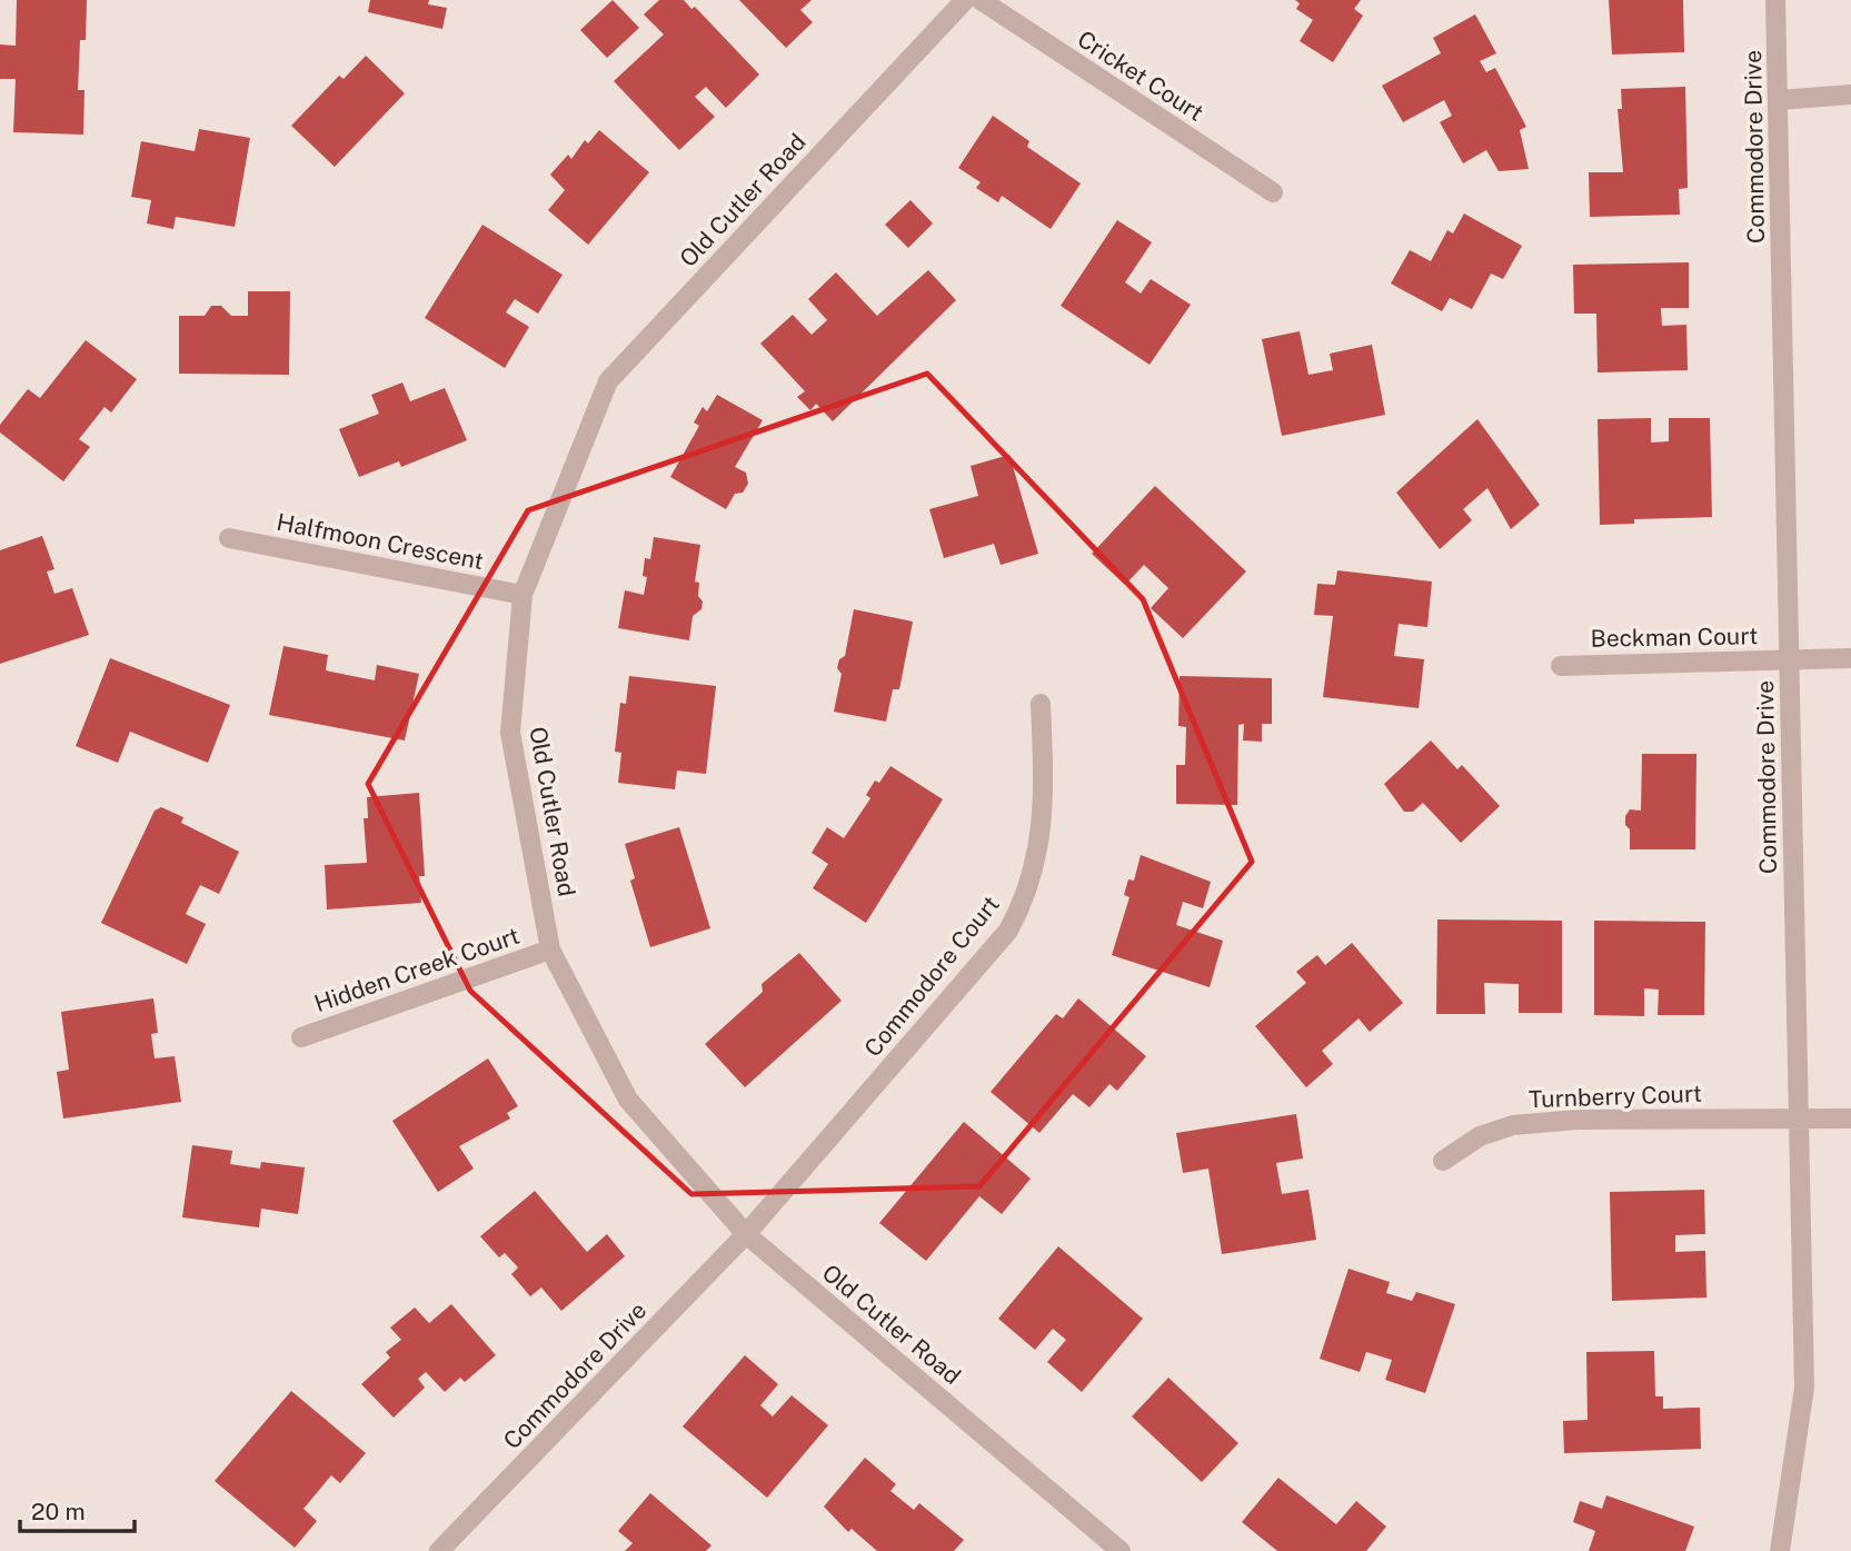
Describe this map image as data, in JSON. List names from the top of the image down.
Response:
{
  "streets": {
    "street": [
      "Cricket Court",
      "Commodore Drive",
      "Old Cutler Road",
      "Halfmoon Crescent",
      "Beckman Court",
      "Hidden Creek Court",
      "Commodore Court",
      "Turnberry Court"
    ]
  },
  "crossings": [
    ["Commodore Drive", "Old Cutler Road"],
    ["Commodore Drive", "Beckman Court"],
    ["Commodore Drive", "Commodore Court"],
    ["Commodore Drive", "Turnberry Court"],
    ["Old Cutler Road", "Halfmoon Crescent"],
    ["Old Cutler Road", "Hidden Creek Court"],
    ["Old Cutler Road", "Commodore Court"]
  ],
  "scale_bar": "20 m"
}
